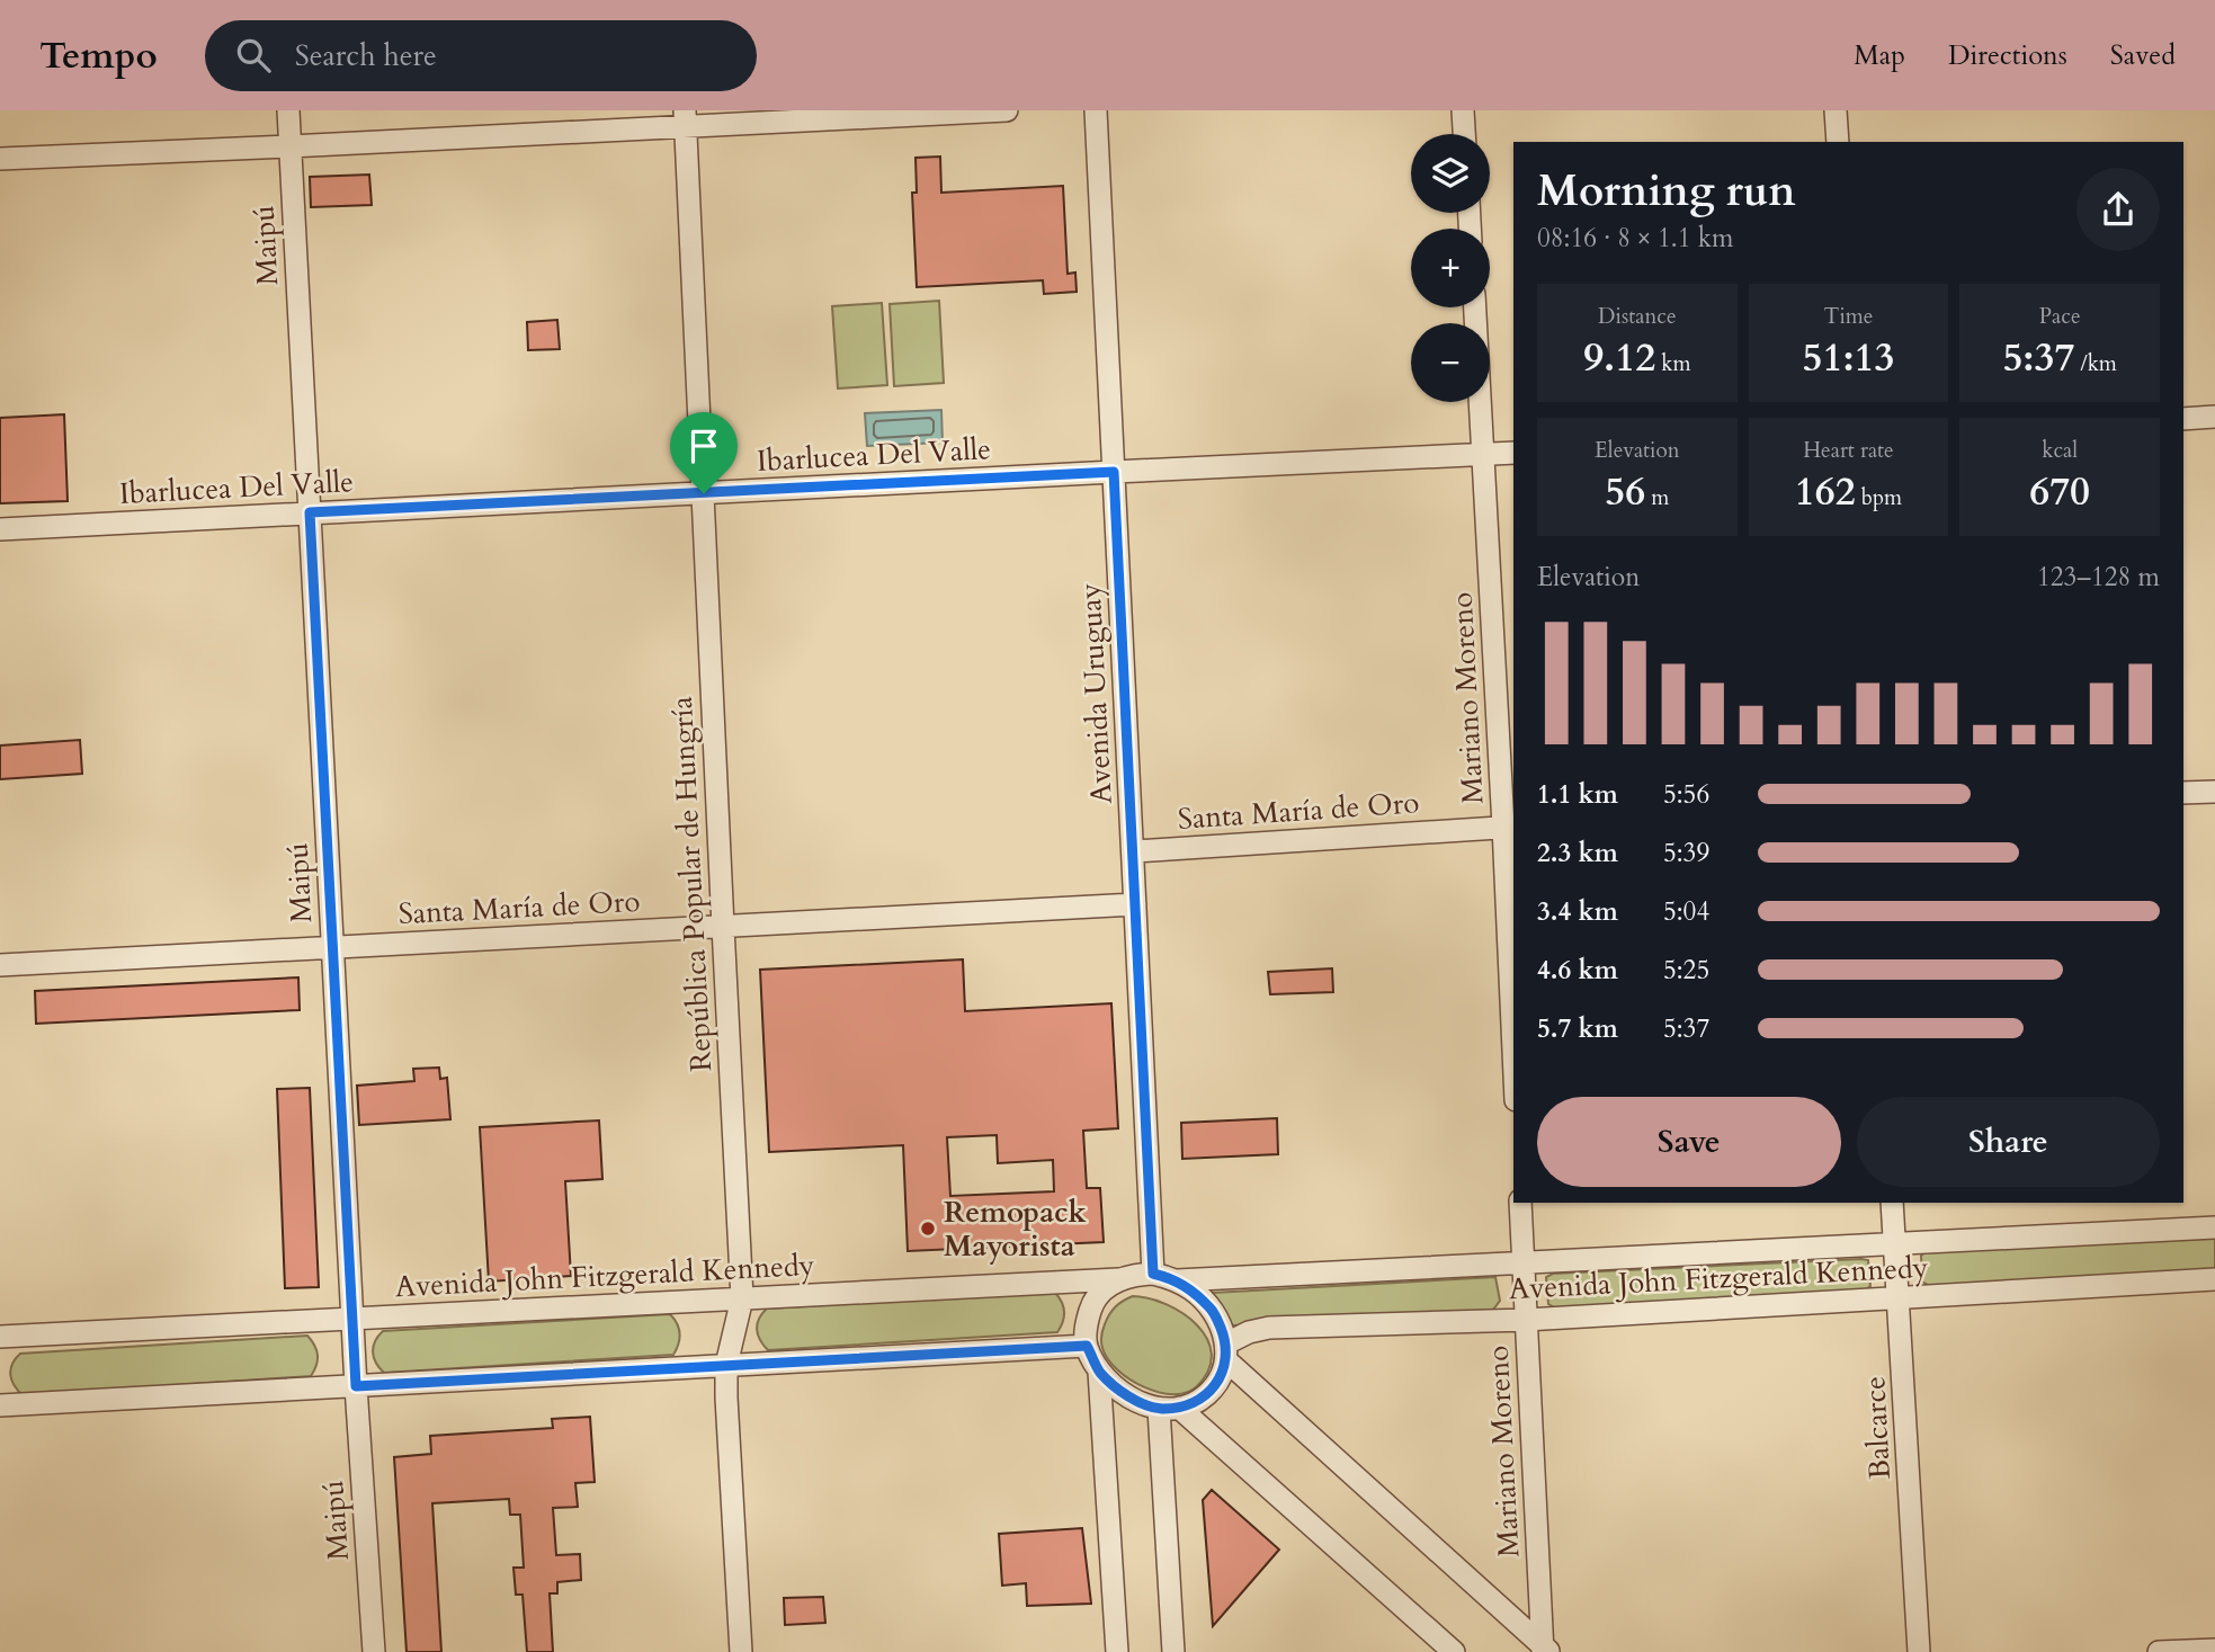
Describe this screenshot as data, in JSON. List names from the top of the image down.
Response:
{
  "streets": {
    "street": [
      "Maipú",
      "Ibarlucea Del Valle",
      "Avenida Uruguay",
      "Mariano Moreno",
      "Santa María de Oro",
      "República Popular de Hungría",
      "Avenida John Fitzgerald Kennedy",
      "Balcarce"
    ]
  },
  "crossings": [
    ["Maipú", "Ibarlucea Del Valle"],
    ["Maipú", "Santa María de Oro"],
    ["Maipú", "Avenida John Fitzgerald Kennedy"],
    ["Ibarlucea Del Valle", "Avenida Uruguay"],
    ["Ibarlucea Del Valle", "Mariano Moreno"],
    ["Ibarlucea Del Valle", "República Popular de Hungría"],
    ["Avenida Uruguay", "Santa María de Oro"],
    ["Avenida Uruguay", "Avenida John Fitzgerald Kennedy"],
    ["Mariano Moreno", "Santa María de Oro"],
    ["Mariano Moreno", "Avenida John Fitzgerald Kennedy"],
    ["Santa María de Oro", "República Popular de Hungría"],
    ["República Popular de Hungría", "Avenida John Fitzgerald Kennedy"],
    ["Avenida John Fitzgerald Kennedy", "Balcarce"]
  ],
  "places": ["Remopack Mayorista"],
  "page": {
    "header": "Tempo",
    "search": "Search here",
    "nav": ["Map", "Directions", "Saved"],
    "map_buttons": ["+", "−"],
    "heading": ["Morning run", "08:16 · 8 × 1.1 km"],
    "stats": [
      ["Distance", "9.12 km"],
      ["Time", "51:13"],
      ["Pace", "5:37 /km"],
      ["Elevation", "56 m"],
      ["Heart rate", "162 bpm"],
      ["kcal", "670"]
    ],
    "chart": ["Elevation", "123–128 m"],
    "list": [
      {
        "name": "1.1 km",
        "note": "5:56"
      },
      {
        "name": "2.3 km",
        "note": "5:39"
      },
      {
        "name": "3.4 km",
        "note": "5:04"
      },
      {
        "name": "4.6 km",
        "note": "5:25"
      },
      {
        "name": "5.7 km",
        "note": "5:37"
      }
    ],
    "buttons": ["Save", "Share"]
  }
}
